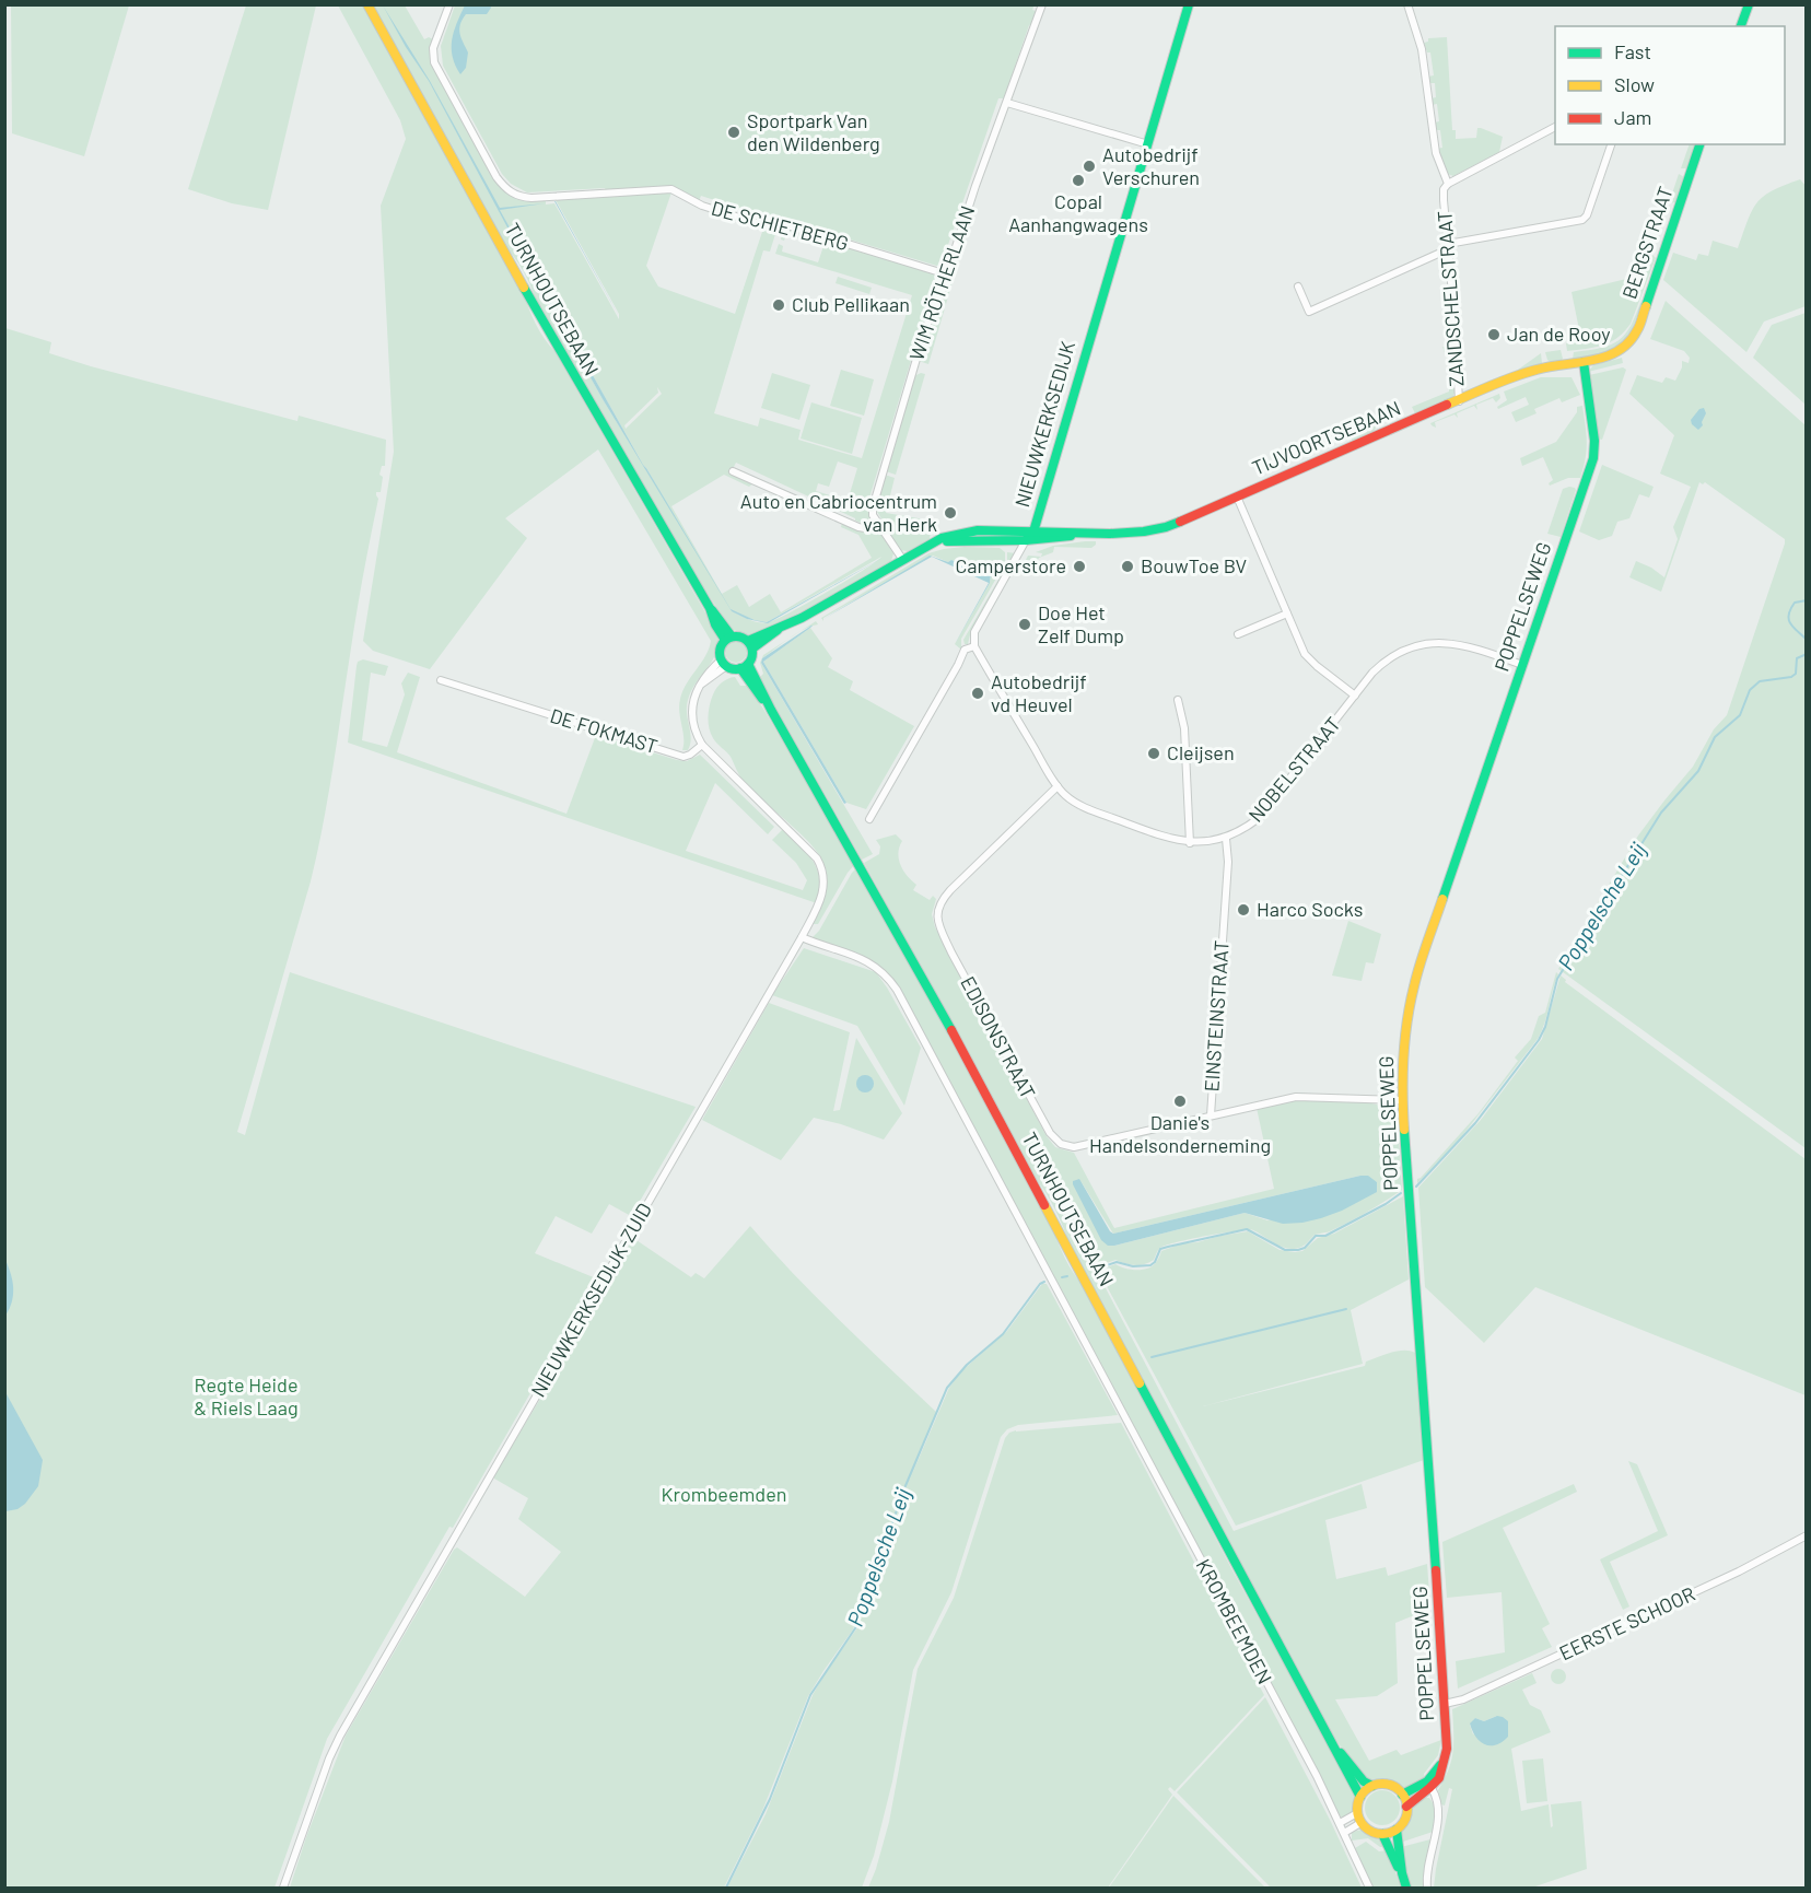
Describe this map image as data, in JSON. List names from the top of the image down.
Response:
{
  "streets": {
    "street": [
      "DE SCHIETBERG",
      "BERGSTRAAT",
      "WIM RÖTHERLAAN",
      "ZANDSCHELSTRAAT",
      "TURNHOUTSEBAAN",
      "NIEUWKERKSEDIJK",
      "TIJVOORTSEBAAN",
      "POPPELSEWEG",
      "DE FOKMAST",
      "NOBELSTRAAT",
      "EINSTEINSTRAAT",
      "EDISONSTRAAT",
      "NIEUWKERKSEDIJK-ZUID",
      "KROMBEEMDEN",
      "EERSTE SCHOOR"
    ]
  },
  "crossings": [
    ["DE SCHIETBERG", "WIM RÖTHERLAAN"],
    ["BERGSTRAAT", "TIJVOORTSEBAAN"],
    ["BERGSTRAAT", "POPPELSEWEG"],
    ["ZANDSCHELSTRAAT", "TIJVOORTSEBAAN"],
    ["TURNHOUTSEBAAN", "TIJVOORTSEBAAN"],
    ["TURNHOUTSEBAAN", "POPPELSEWEG"],
    ["NIEUWKERKSEDIJK", "TIJVOORTSEBAAN"],
    ["NIEUWKERKSEDIJK", "NOBELSTRAAT"],
    ["TIJVOORTSEBAAN", "POPPELSEWEG"],
    ["POPPELSEWEG", "NOBELSTRAAT"],
    ["POPPELSEWEG", "EDISONSTRAAT"],
    ["POPPELSEWEG", "EERSTE SCHOOR"],
    ["DE FOKMAST", "NIEUWKERKSEDIJK-ZUID"],
    ["NOBELSTRAAT", "EINSTEINSTRAAT"],
    ["NOBELSTRAAT", "EDISONSTRAAT"],
    ["EINSTEINSTRAAT", "EDISONSTRAAT"],
    ["NIEUWKERKSEDIJK-ZUID", "KROMBEEMDEN"]
  ],
  "water": ["Poppelsche Leij"],
  "parks": ["Regte Heide & Riels Laag", "Krombeemden"],
  "places": [
    "Sportpark Van den Wildenberg",
    "Autobedrijf Verschuren",
    "Copal Aanhangwagens",
    "Club Pellikaan",
    "Jan de Rooy",
    "Auto en Cabriocentrum van Herk",
    "Camperstore",
    "BouwToe BV",
    "Doe Het Zelf Dump",
    "Autobedrijf vd Heuvel",
    "Cleijsen",
    "Harco Socks",
    "Danie's Handelsonderneming"
  ],
  "legend": ["Fast", "Slow", "Jam"]
}
